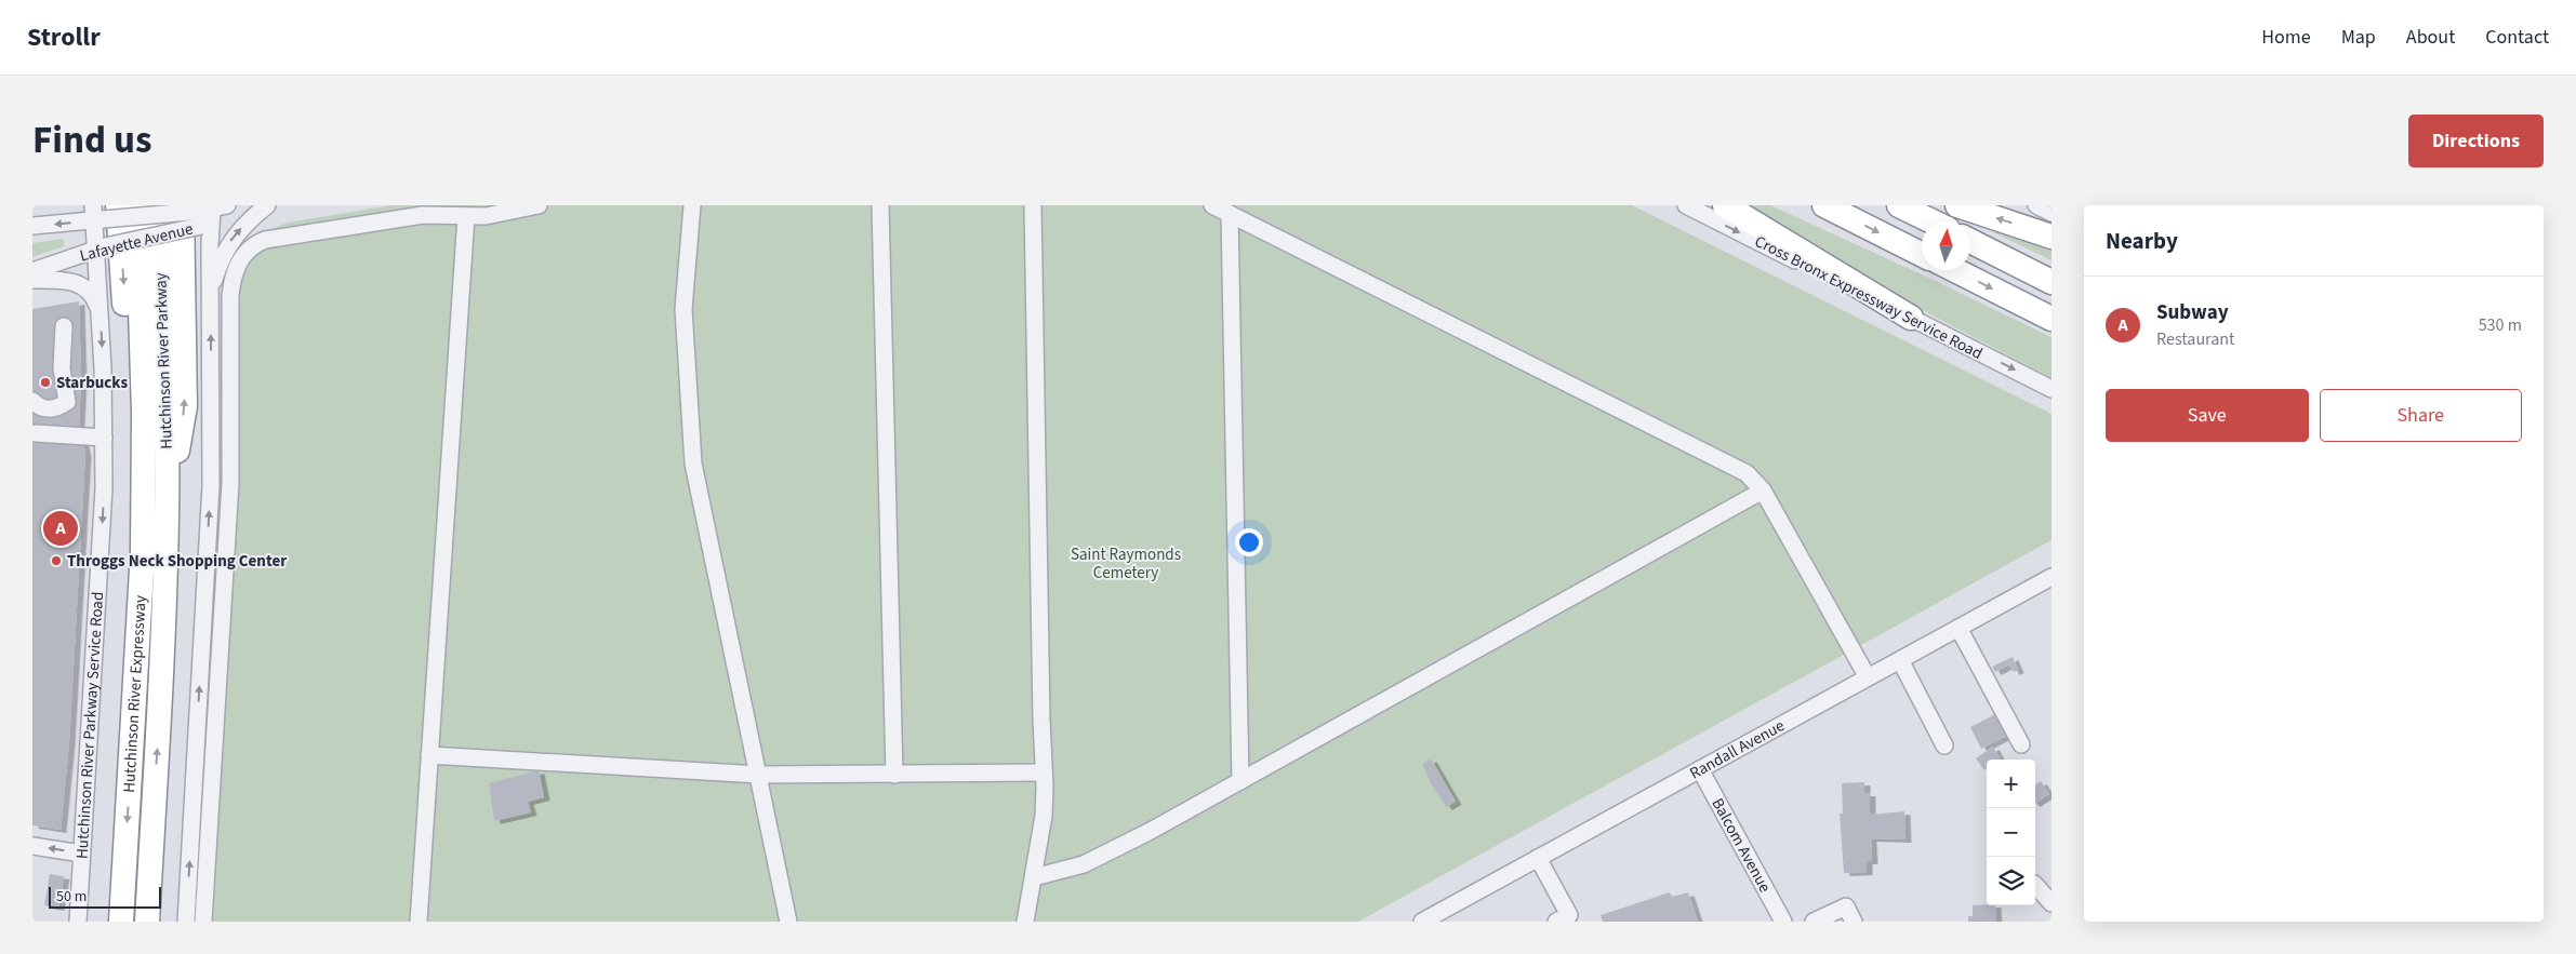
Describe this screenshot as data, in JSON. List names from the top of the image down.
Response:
{
  "streets": {
    "highway": ["Hutchinson River Parkway", "Hutchinson River Expressway"],
    "street": [
      "Lafayette Avenue",
      "Cross Bronx Expressway Service Road",
      "Hutchinson River Parkway Service Road",
      "Randall Avenue",
      "Balcom Avenue"
    ]
  },
  "crossings": [
    ["Lafayette Avenue", "Hutchinson River Parkway Service Road"],
    ["Hutchinson River Parkway", "Hutchinson River Expressway"],
    ["Randall Avenue", "Balcom Avenue"]
  ],
  "one_way": ["Cross Bronx Expressway Service Road"],
  "parks": ["Saint Raymonds Cemetery"],
  "places": ["Starbucks", "Throggs Neck Shopping Center"],
  "scale_bar": "50 m",
  "north": "top",
  "page": {
    "header": "Strollr",
    "nav": [
      "Home",
      "Map",
      "About",
      "Contact"
    ],
    "title": "Find us",
    "buttons": [
      "Directions",
      ["Save", "Share"]
    ],
    "heading": "Nearby",
    "list": [
      {
        "mark": "A",
        "name": "Subway",
        "note": "Restaurant",
        "value": "530 m"
      }
    ],
    "pins": "A",
    "map_buttons": ["+", "−"],
    "scale": "50 m"
  }
}
